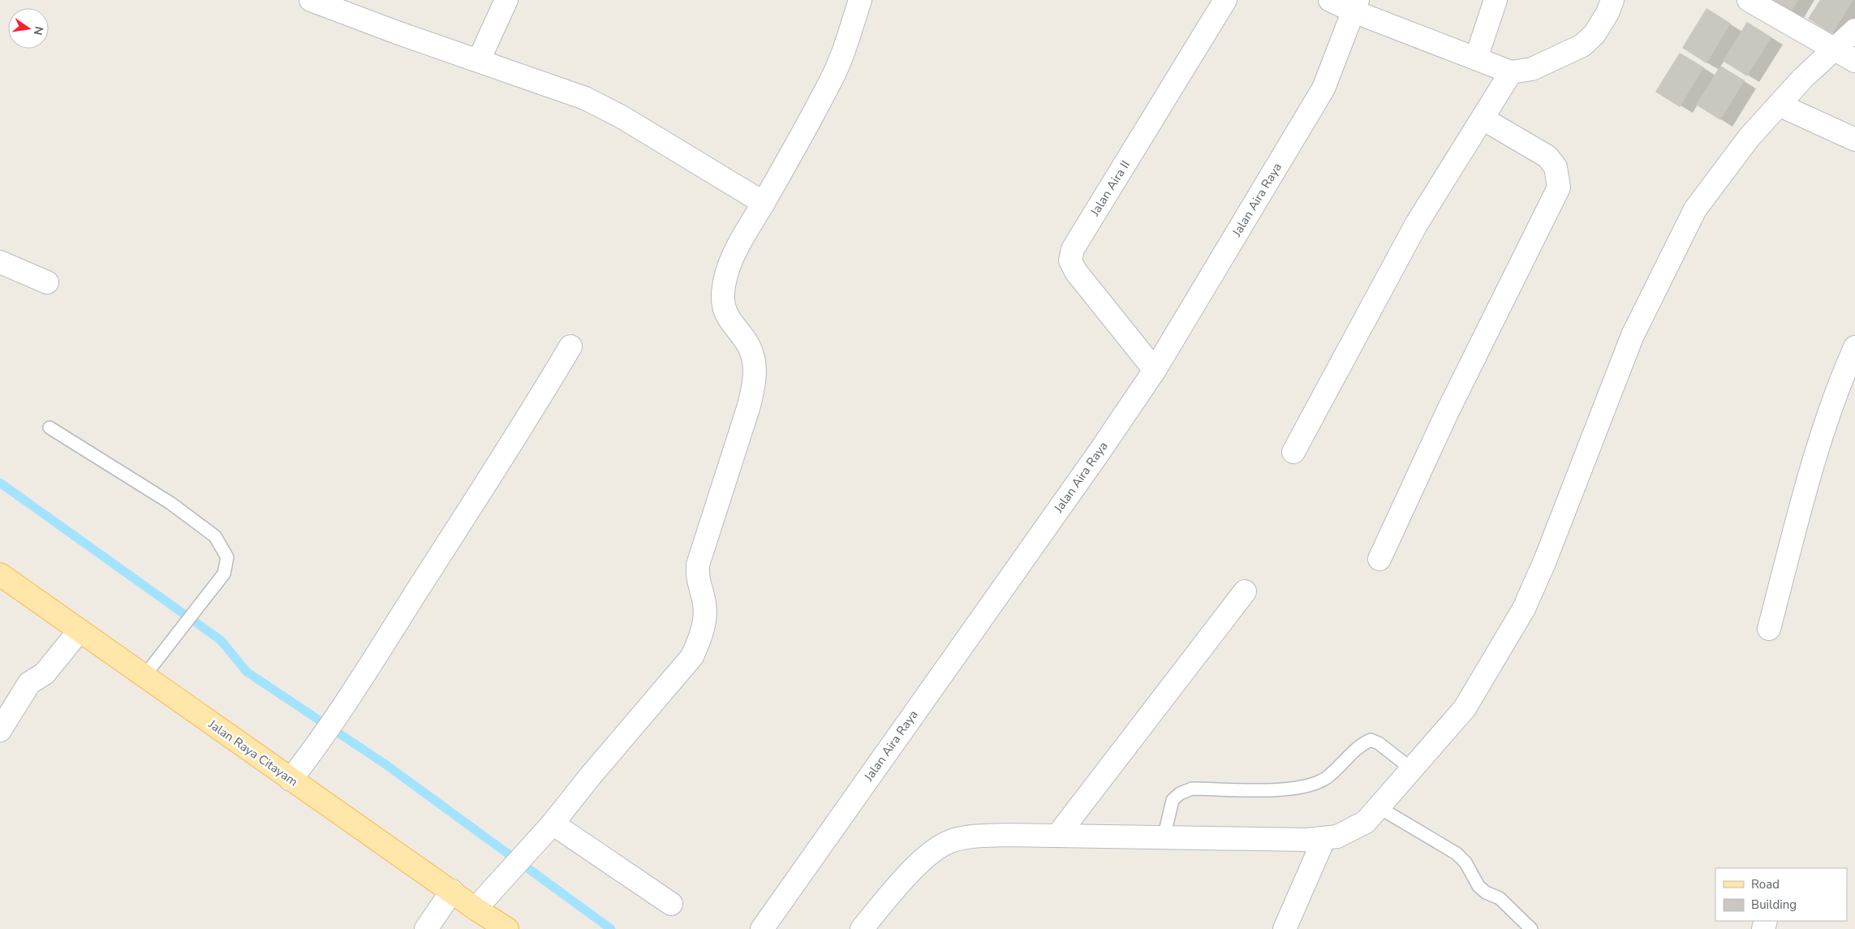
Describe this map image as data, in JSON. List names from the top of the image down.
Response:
{
  "streets": {
    "main road": ["Jalan Raya Citayam"],
    "street": ["Jalan Aira II", "Jalan Aira Raya"]
  },
  "crossings": [
    ["Jalan Aira II", "Jalan Aira Raya"]
  ],
  "legend": ["Road", "Building"],
  "north": "right"
}
